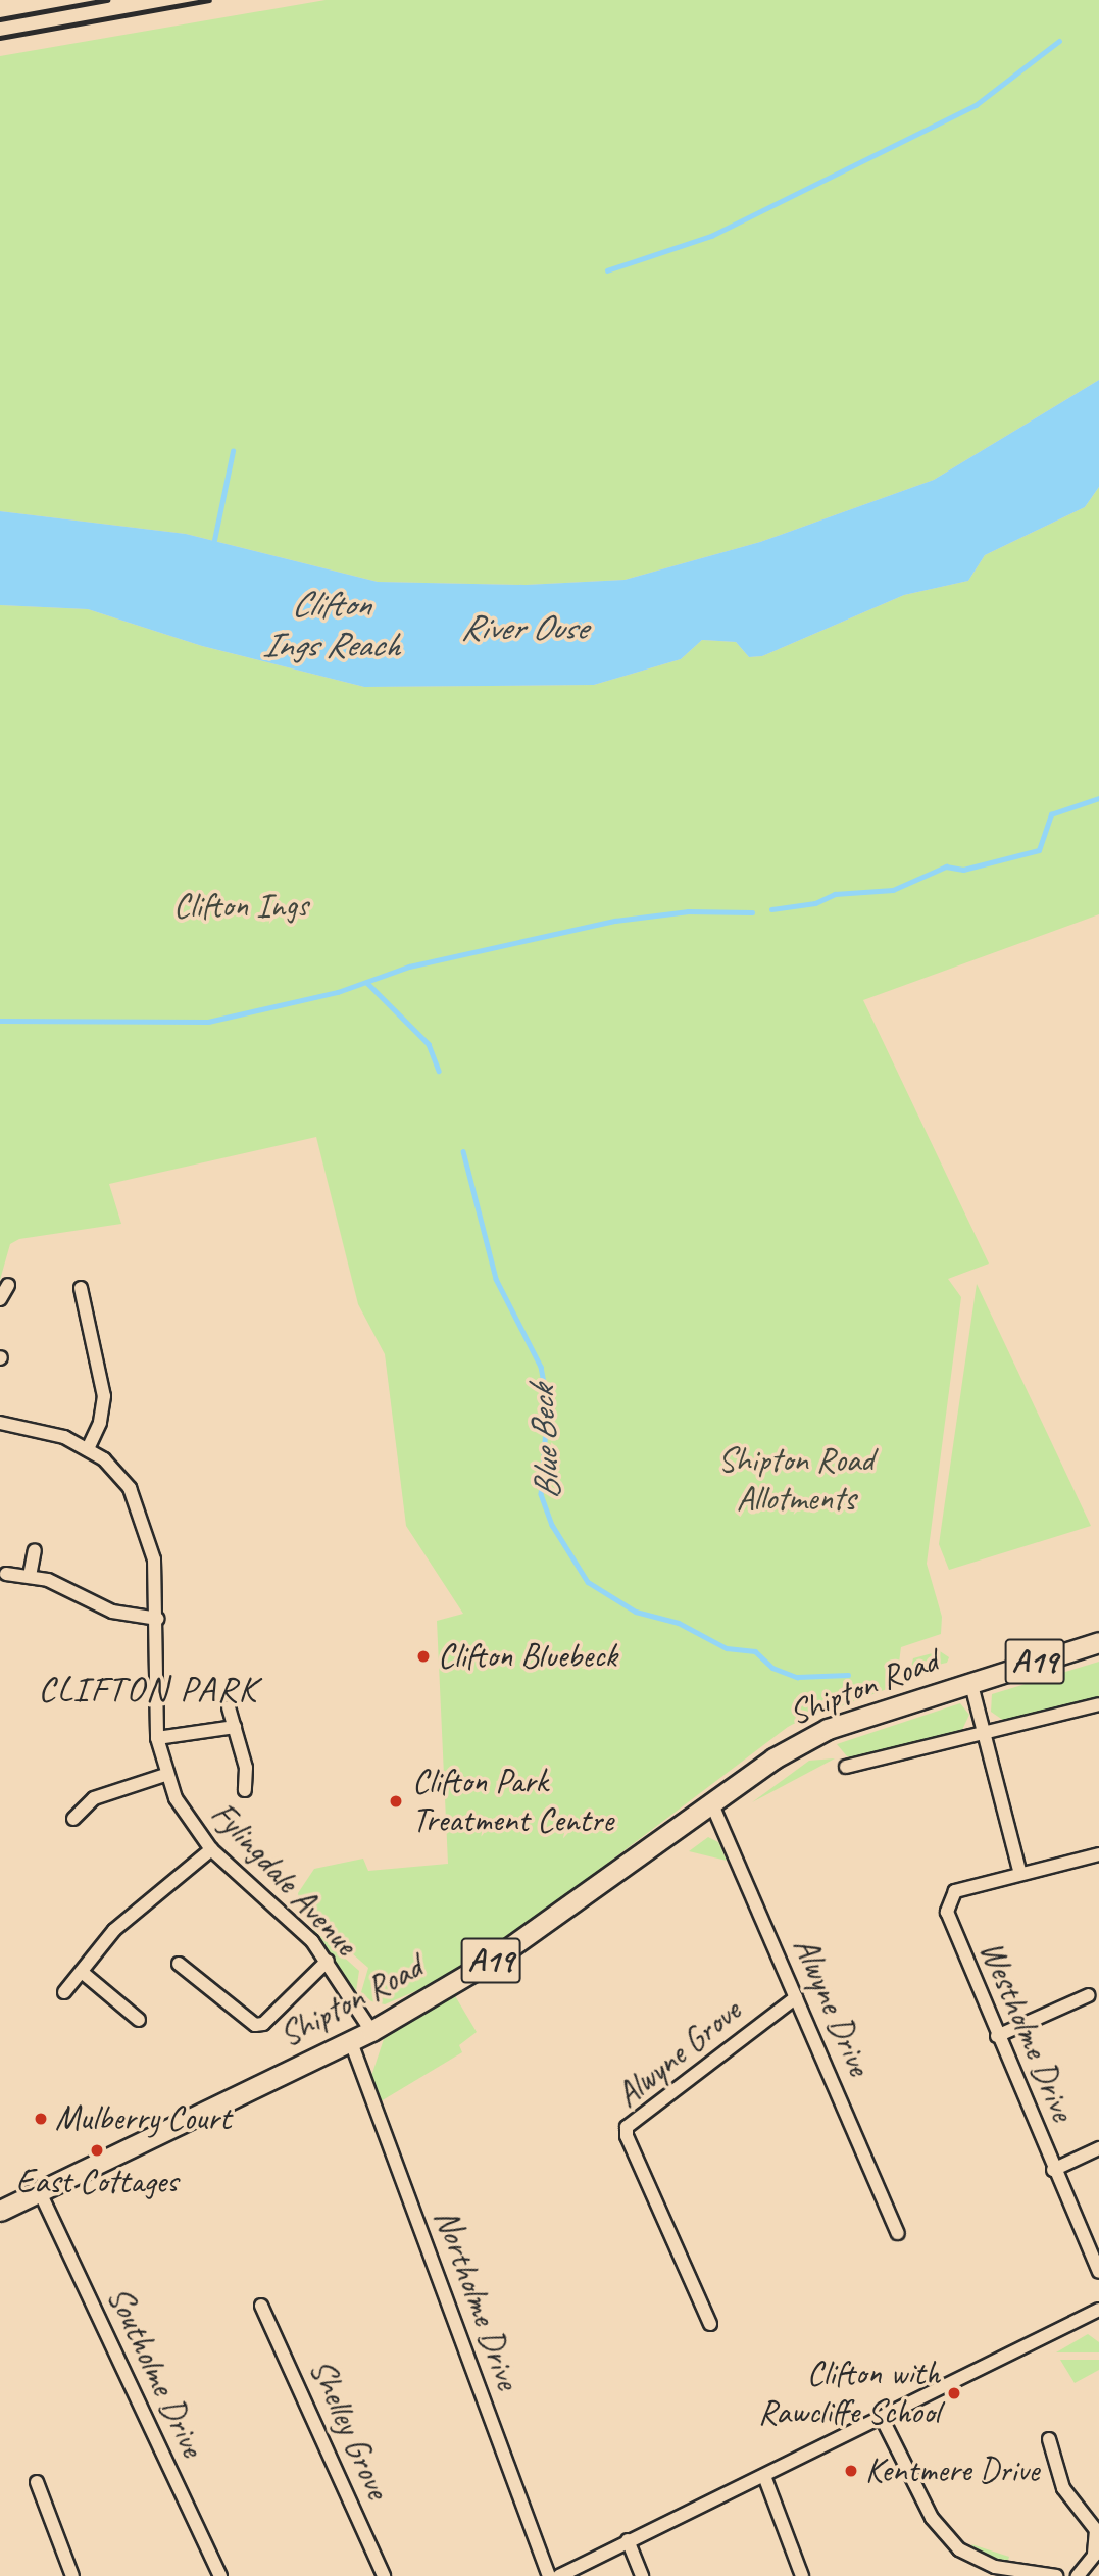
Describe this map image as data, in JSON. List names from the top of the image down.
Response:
{
  "streets": {
    "main road": ["A19", "Shipton Road"],
    "street": [
      "Fylingdale Avenue",
      "Alwyne Drive",
      "Westholme Drive",
      "Alwyne Grove",
      "Northolme Drive",
      "Southolme Drive",
      "Shelley Grove"
    ]
  },
  "crossings": [
    ["Shipton Road", "Fylingdale Avenue"],
    ["Shipton Road", "Alwyne Drive"],
    ["Shipton Road", "Northolme Drive"],
    ["Shipton Road", "Southolme Drive"],
    ["Alwyne Drive", "Alwyne Grove"]
  ],
  "districts": ["CLIFTON PARK"],
  "water": ["Clifton Ings Reach", "River Ouse", "Blue Beck"],
  "parks": ["Clifton Ings", "Shipton Road Allotments"],
  "places": [
    "Clifton Bluebeck",
    "Clifton Park Treatment Centre",
    "Mulberry Court",
    "East Cottages",
    "Clifton with Rawcliffe School",
    "Kentmere Drive"
  ]
}
